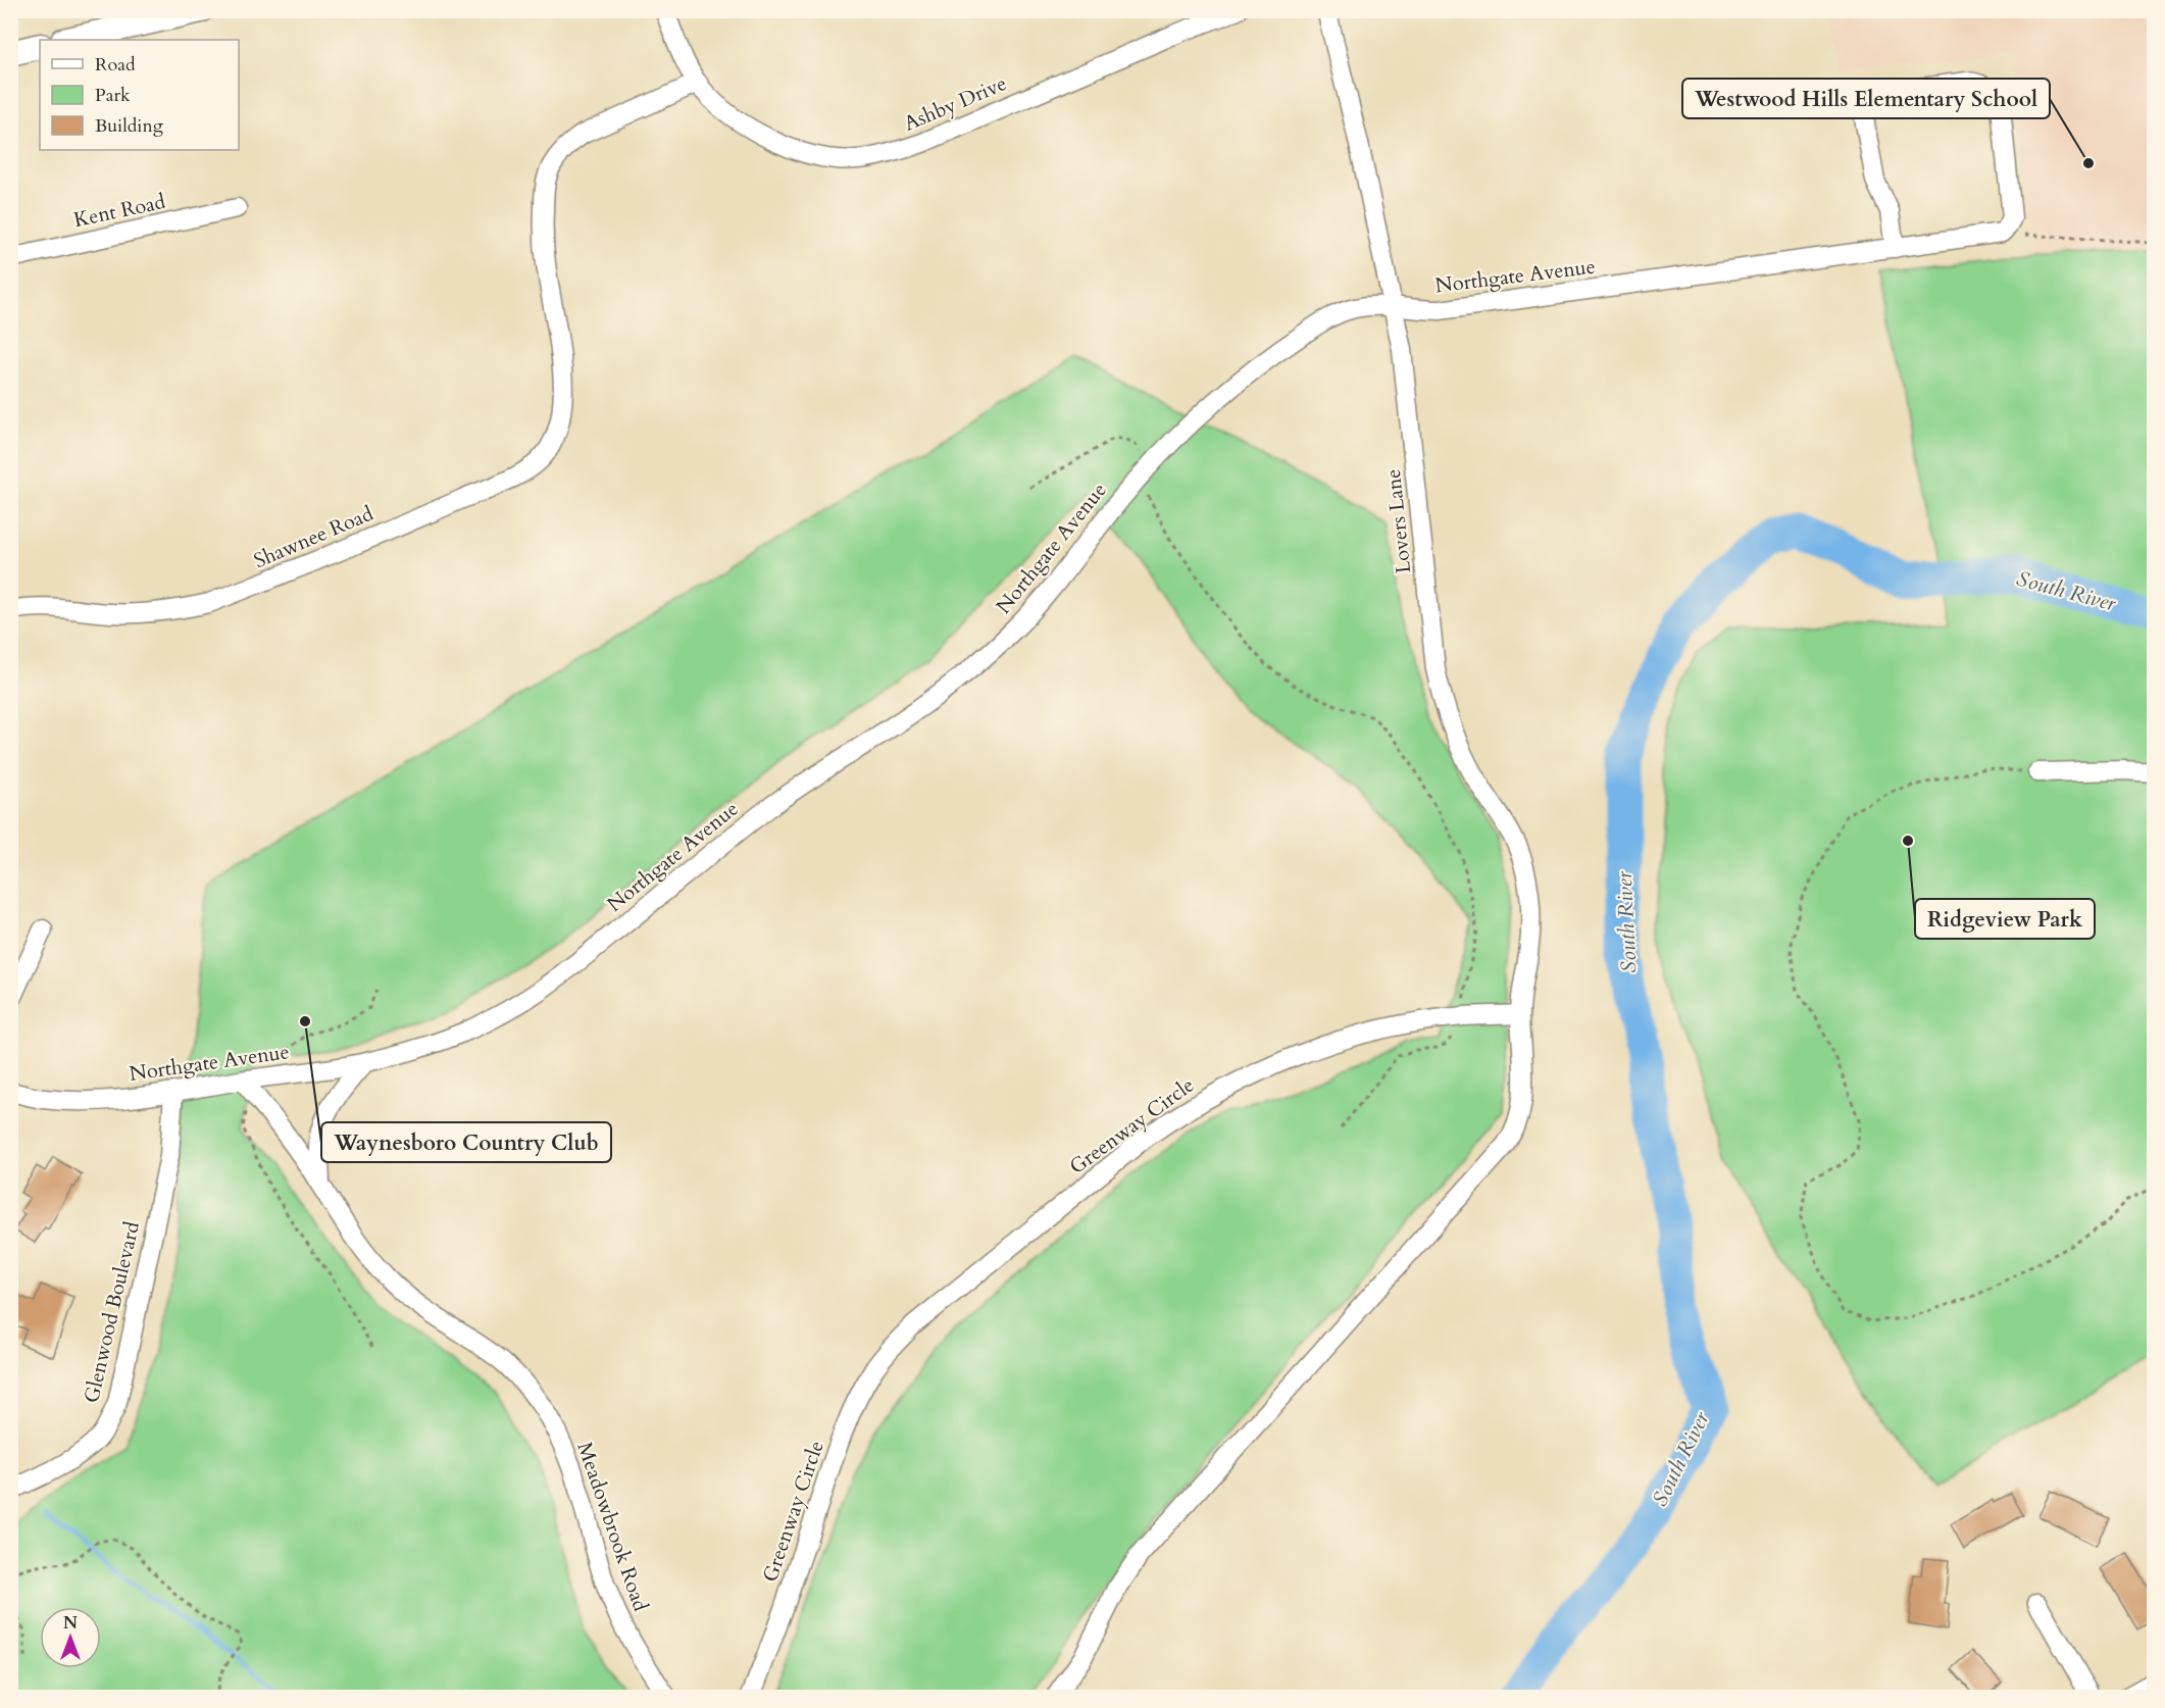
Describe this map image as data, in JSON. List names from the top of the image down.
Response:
{
  "streets": {
    "street": [
      "Ashby Drive",
      "Kent Road",
      "Northgate Avenue",
      "Lovers Lane",
      "Shawnee Road",
      "Greenway Circle",
      "Glenwood Boulevard",
      "Meadowbrook Road"
    ]
  },
  "crossings": [
    ["Ashby Drive", "Shawnee Road"],
    ["Northgate Avenue", "Lovers Lane"],
    ["Northgate Avenue", "Glenwood Boulevard"],
    ["Northgate Avenue", "Meadowbrook Road"],
    ["Lovers Lane", "Greenway Circle"]
  ],
  "water": ["South River"],
  "places": ["Westwood Hills Elementary School", "Ridgeview Park", "Waynesboro Country Club"],
  "legend": ["Road", "Park", "Building"],
  "north": "top"
}
